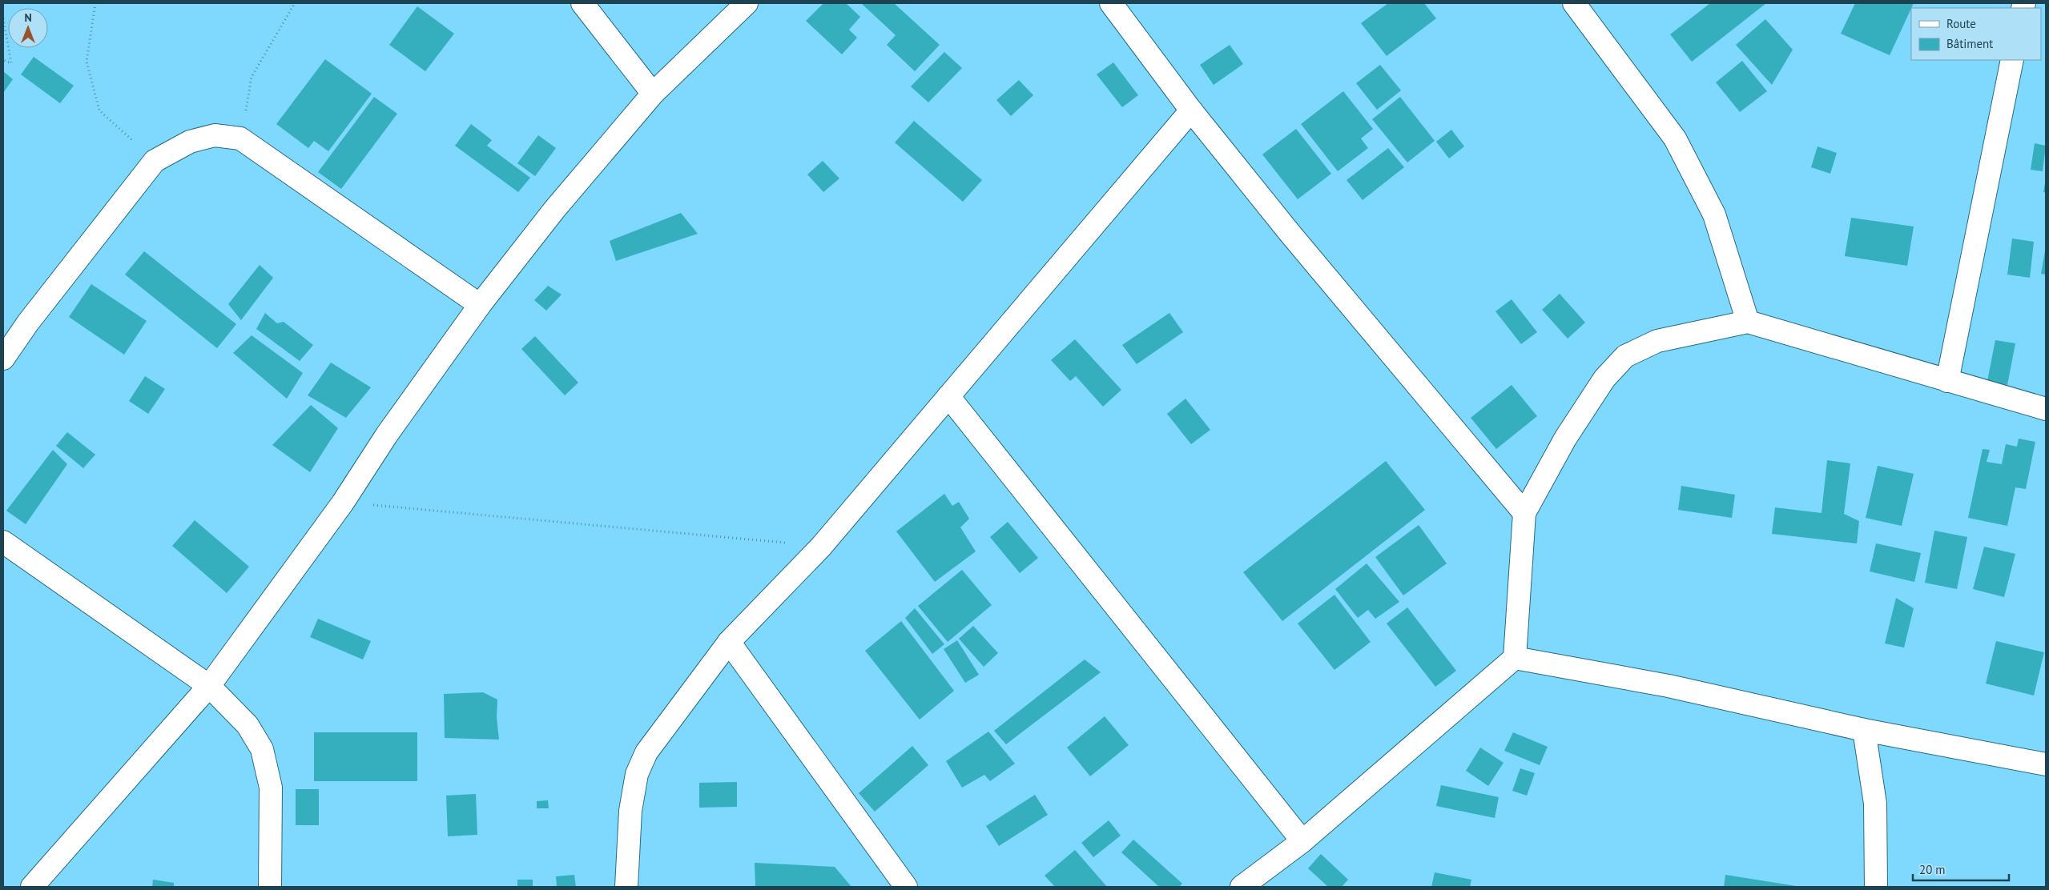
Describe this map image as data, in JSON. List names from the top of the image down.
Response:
{
  "legend": ["Route", "Bâtiment"],
  "scale_bar": "20 m",
  "north": "top"
}
